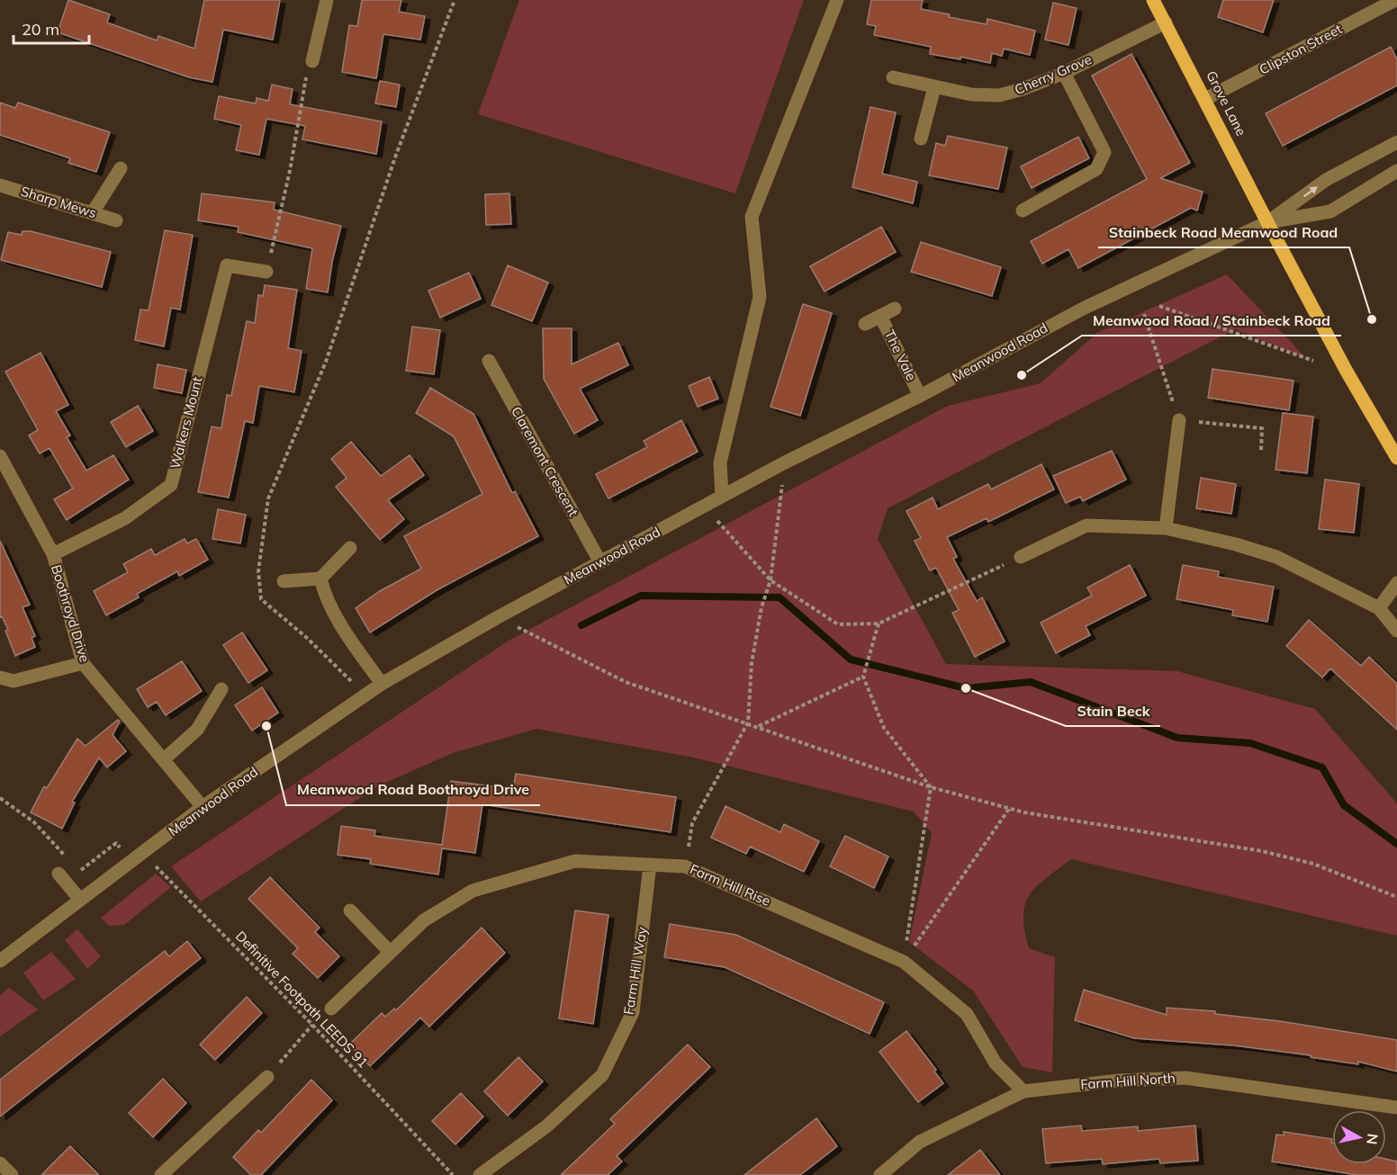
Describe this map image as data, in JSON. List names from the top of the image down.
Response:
{
  "streets": {
    "main road": ["Grove Lane"],
    "street": [
      "Clipston Street",
      "Cherry Grove",
      "Sharp Mews",
      "Meanwood Road",
      "The Vale",
      "Walkers Mount",
      "Claremont Crescent",
      "Boothroyd Drive",
      "Farm Hill Rise",
      "Farm Hill Way",
      "Farm Hill North"
    ],
    "path": ["Definitive Footpath LEEDS 91"]
  },
  "crossings": [
    ["Clipston Street", "Grove Lane"],
    ["Cherry Grove", "Grove Lane"],
    ["Grove Lane", "Meanwood Road"],
    ["Meanwood Road", "The Vale"],
    ["Meanwood Road", "Claremont Crescent"],
    ["Meanwood Road", "Boothroyd Drive"],
    ["Meanwood Road", "Definitive Footpath LEEDS 91"],
    ["Walkers Mount", "Boothroyd Drive"],
    ["Farm Hill Rise", "Farm Hill Way"],
    ["Farm Hill Rise", "Farm Hill North"]
  ],
  "places": [
    "Stainbeck Road Meanwood Road",
    "Meanwood Road / Stainbeck Road",
    "Stain Beck",
    "Meanwood Road Boothroyd Drive"
  ],
  "scale_bar": "20 m",
  "north": "right"
}
